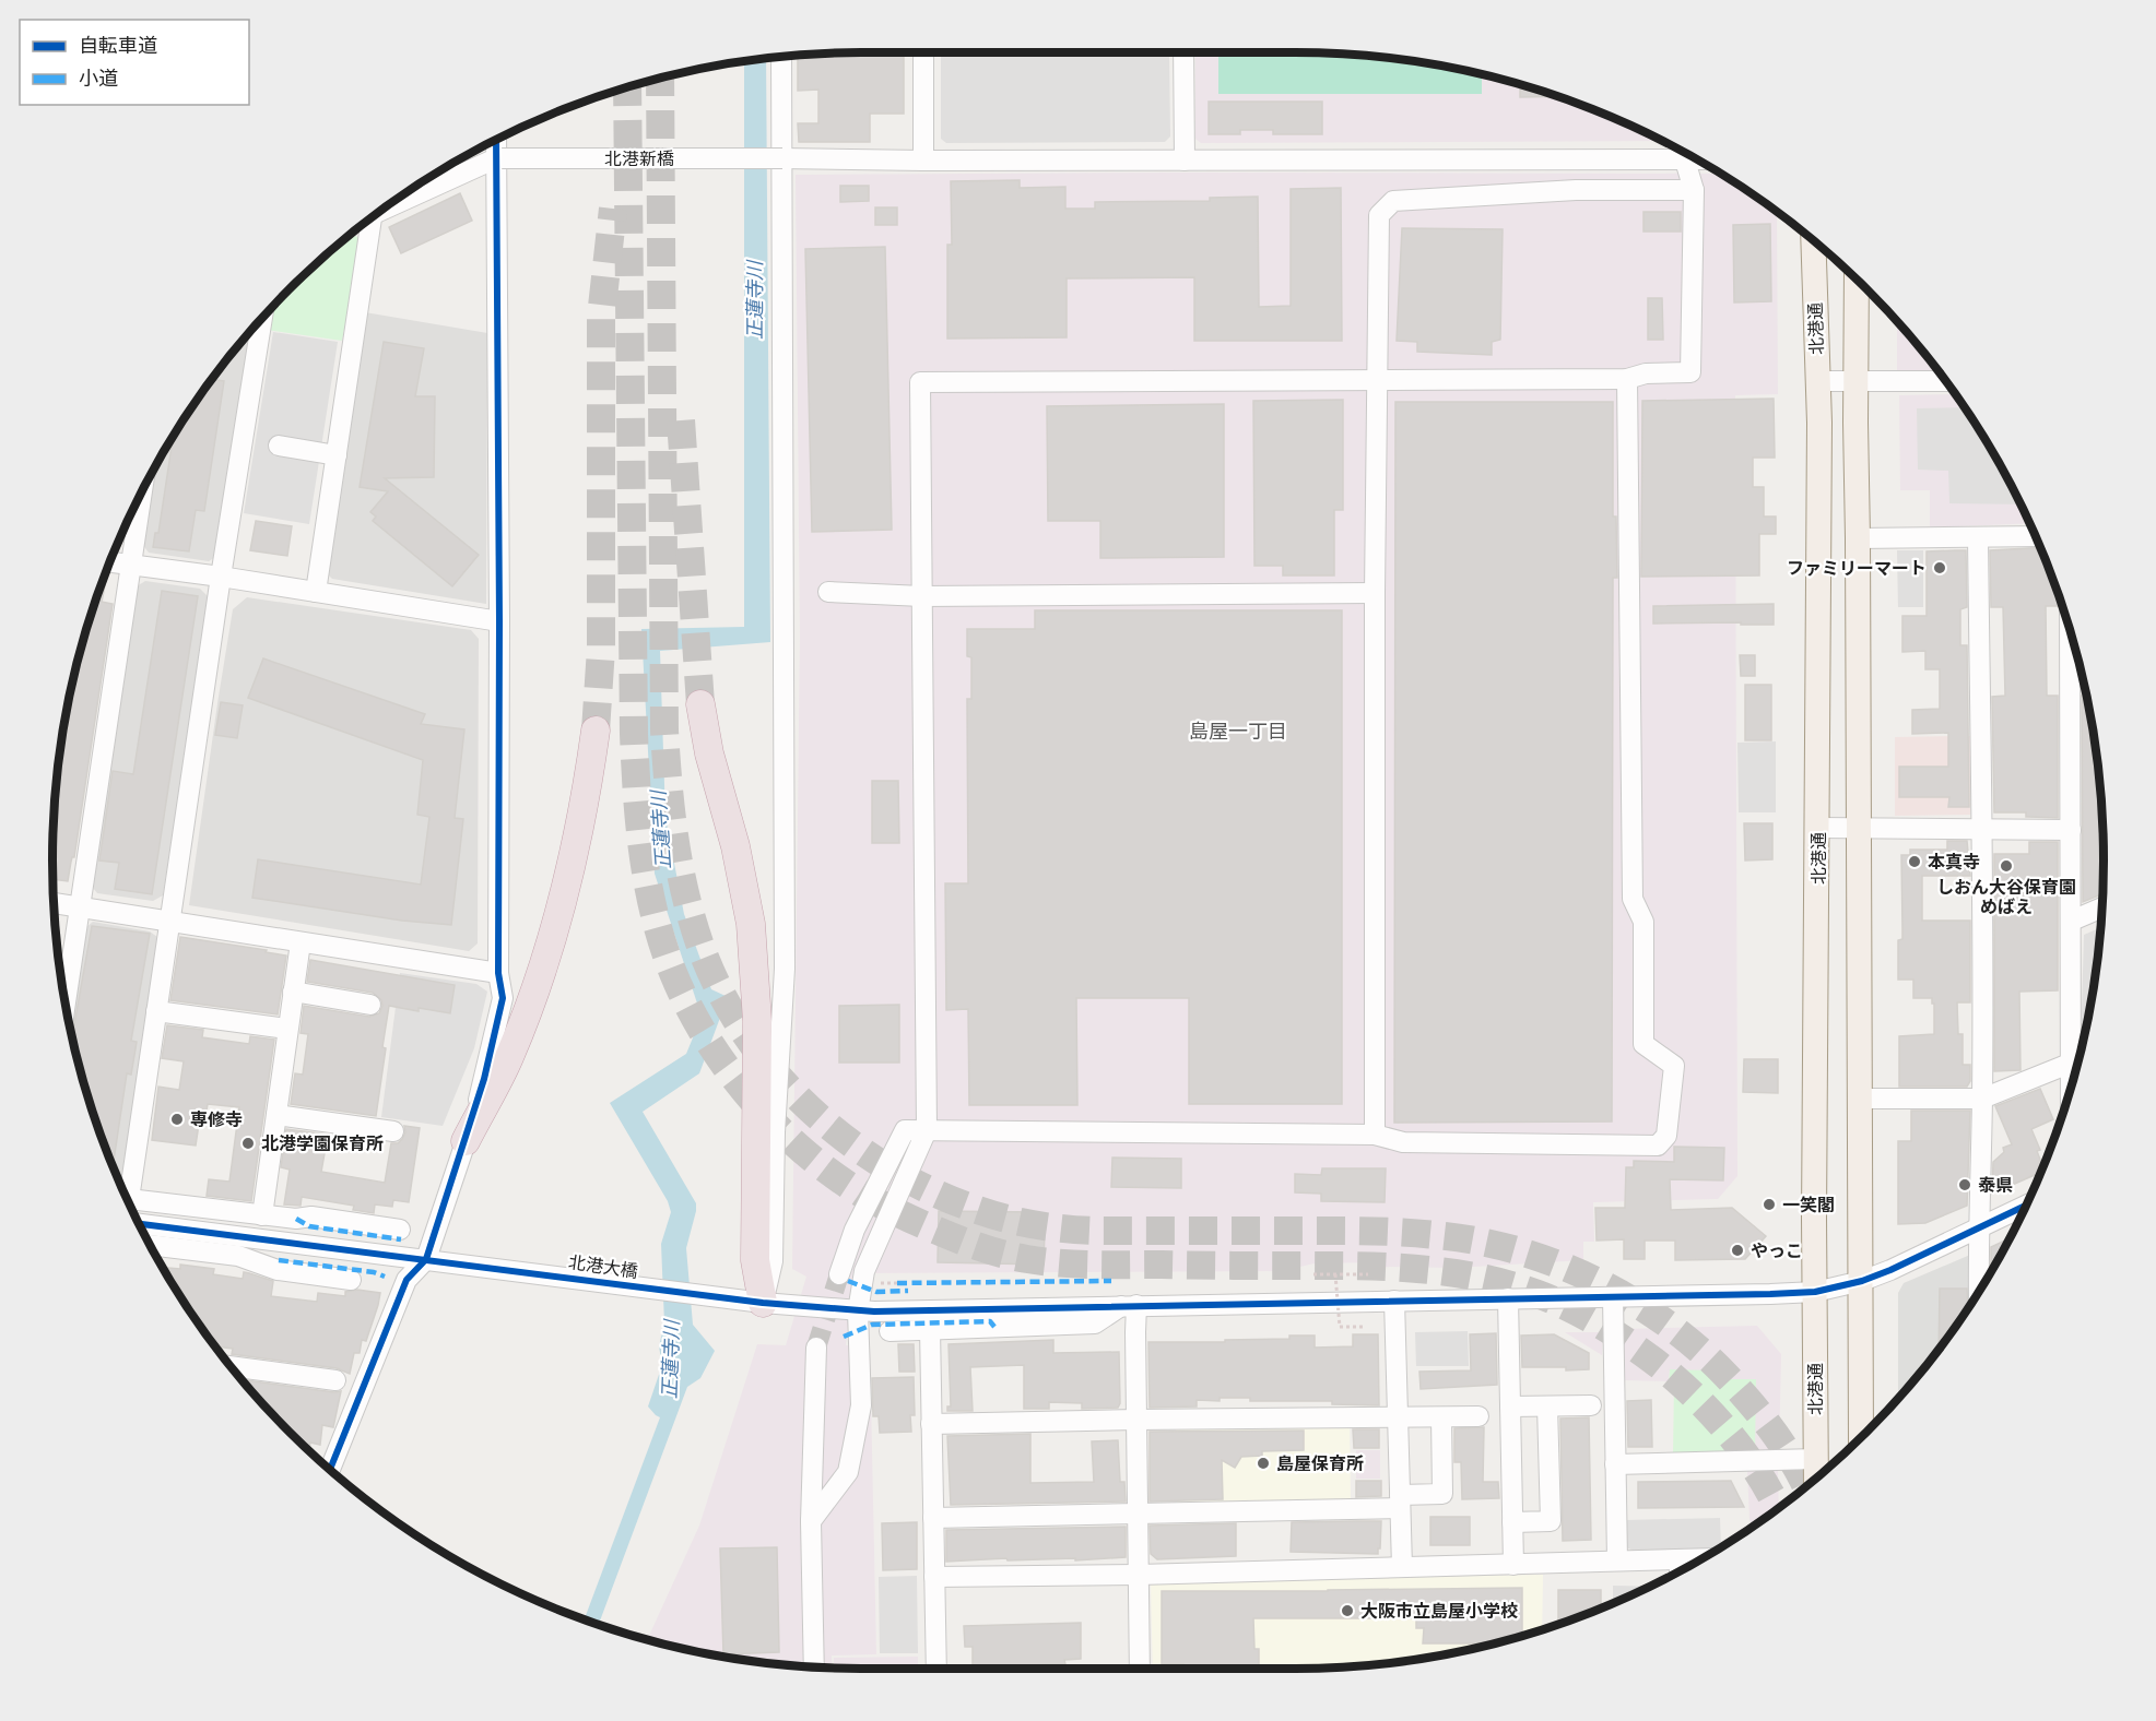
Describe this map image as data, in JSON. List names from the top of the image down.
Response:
{
  "streets": {
    "main road": ["北港通"],
    "street": ["北港新橋", "北港大橋"]
  },
  "crossings": [
    ["北港通", "北港大橋"]
  ],
  "districts": ["島屋一丁目"],
  "water": ["正蓮寺川"],
  "places": [
    "ファミリーマート",
    "本真寺",
    "しおん大谷保育園 めばえ",
    "専修寺",
    "北港学園保育所",
    "泰県",
    "一笑閣",
    "やっこ",
    "島屋保育所",
    "大阪市立島屋小学校"
  ],
  "legend": ["自転車道", "小道"]
}
